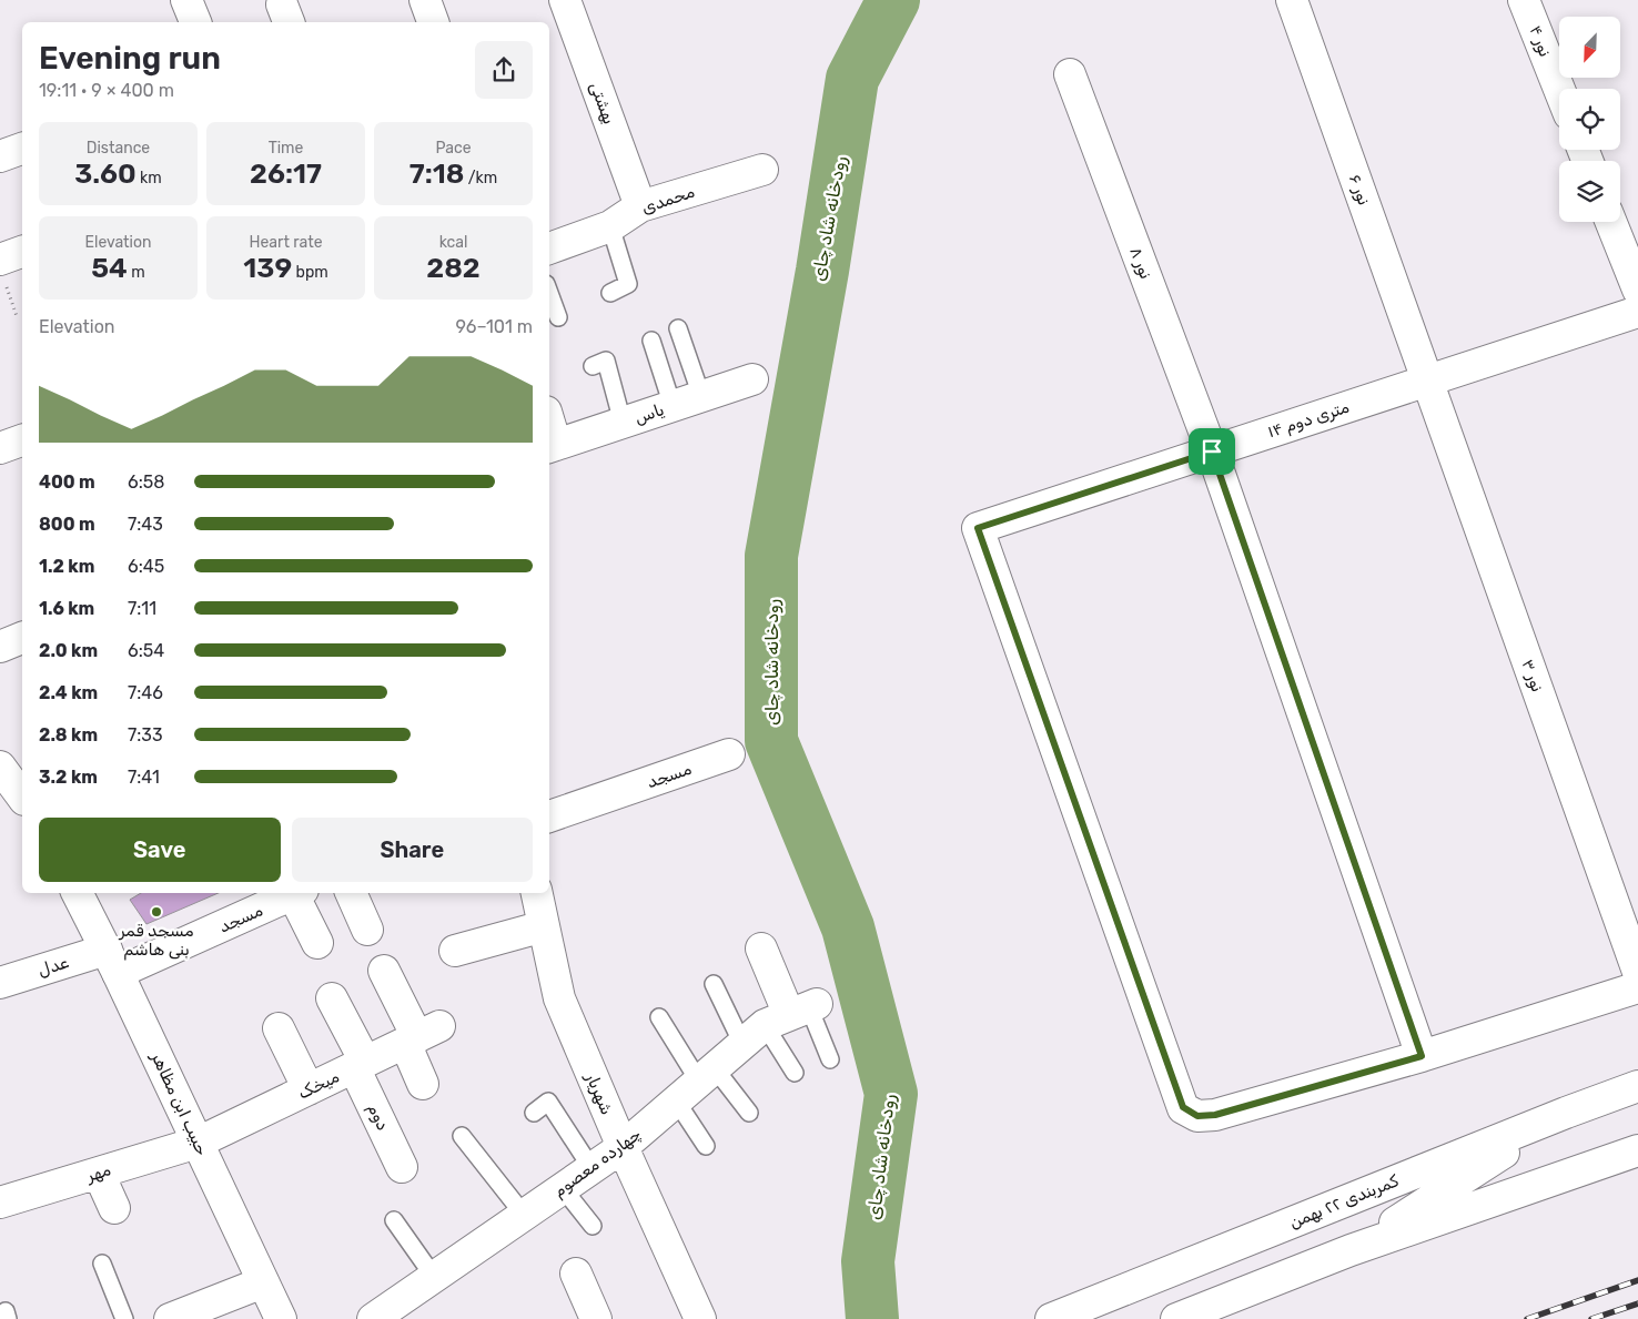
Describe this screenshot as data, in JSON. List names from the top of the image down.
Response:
{
  "streets": {
    "street": [
      "نور ۴",
      "بهشتی",
      "نور ۶",
      "محمدی",
      "نور ۸",
      "یاس",
      "۱۴ متری دوم",
      "نور ۳",
      "مسجد",
      "عدل",
      "میخک",
      "شهریار",
      "حبیب ابن مظاهر",
      "دوم",
      "چهارده معصوم",
      "مهر",
      "کمربندی ۲۲ بهمن"
    ]
  },
  "crossings": [
    ["بهشتی", "محمدی"],
    ["نور ۶", "۱۴ متری دوم"],
    ["نور ۶", "نور ۳"],
    ["نور ۸", "۱۴ متری دوم"],
    ["۱۴ متری دوم", "نور ۳"],
    ["مسجد", "عدل"],
    ["مسجد", "حبیب ابن مظاهر"],
    ["عدل", "حبیب ابن مظاهر"],
    ["میخک", "حبیب ابن مظاهر"],
    ["میخک", "دوم"],
    ["میخک", "مهر"],
    ["شهریار", "چهارده معصوم"],
    ["حبیب ابن مظاهر", "مهر"]
  ],
  "water": ["رودخانه شاد چای"],
  "places": ["مسجد قمر بنی هاشم"],
  "north": "bottom left",
  "page": {
    "heading": ["Evening run", "19:11 · 9 × 400 m"],
    "stats": [
      ["Distance", "3.60 km"],
      ["Time", "26:17"],
      ["Pace", "7:18 /km"],
      ["Elevation", "54 m"],
      ["Heart rate", "139 bpm"],
      ["kcal", "282"]
    ],
    "chart": ["Elevation", "96–101 m"],
    "list": [
      {
        "name": "400 m",
        "note": "6:58"
      },
      {
        "name": "800 m",
        "note": "7:43"
      },
      {
        "name": "1.2 km",
        "note": "6:45"
      },
      {
        "name": "1.6 km",
        "note": "7:11"
      },
      {
        "name": "2.0 km",
        "note": "6:54"
      },
      {
        "name": "2.4 km",
        "note": "7:46"
      },
      {
        "name": "2.8 km",
        "note": "7:33"
      },
      {
        "name": "3.2 km",
        "note": "7:41"
      }
    ],
    "buttons": ["Save", "Share"]
  }
}
